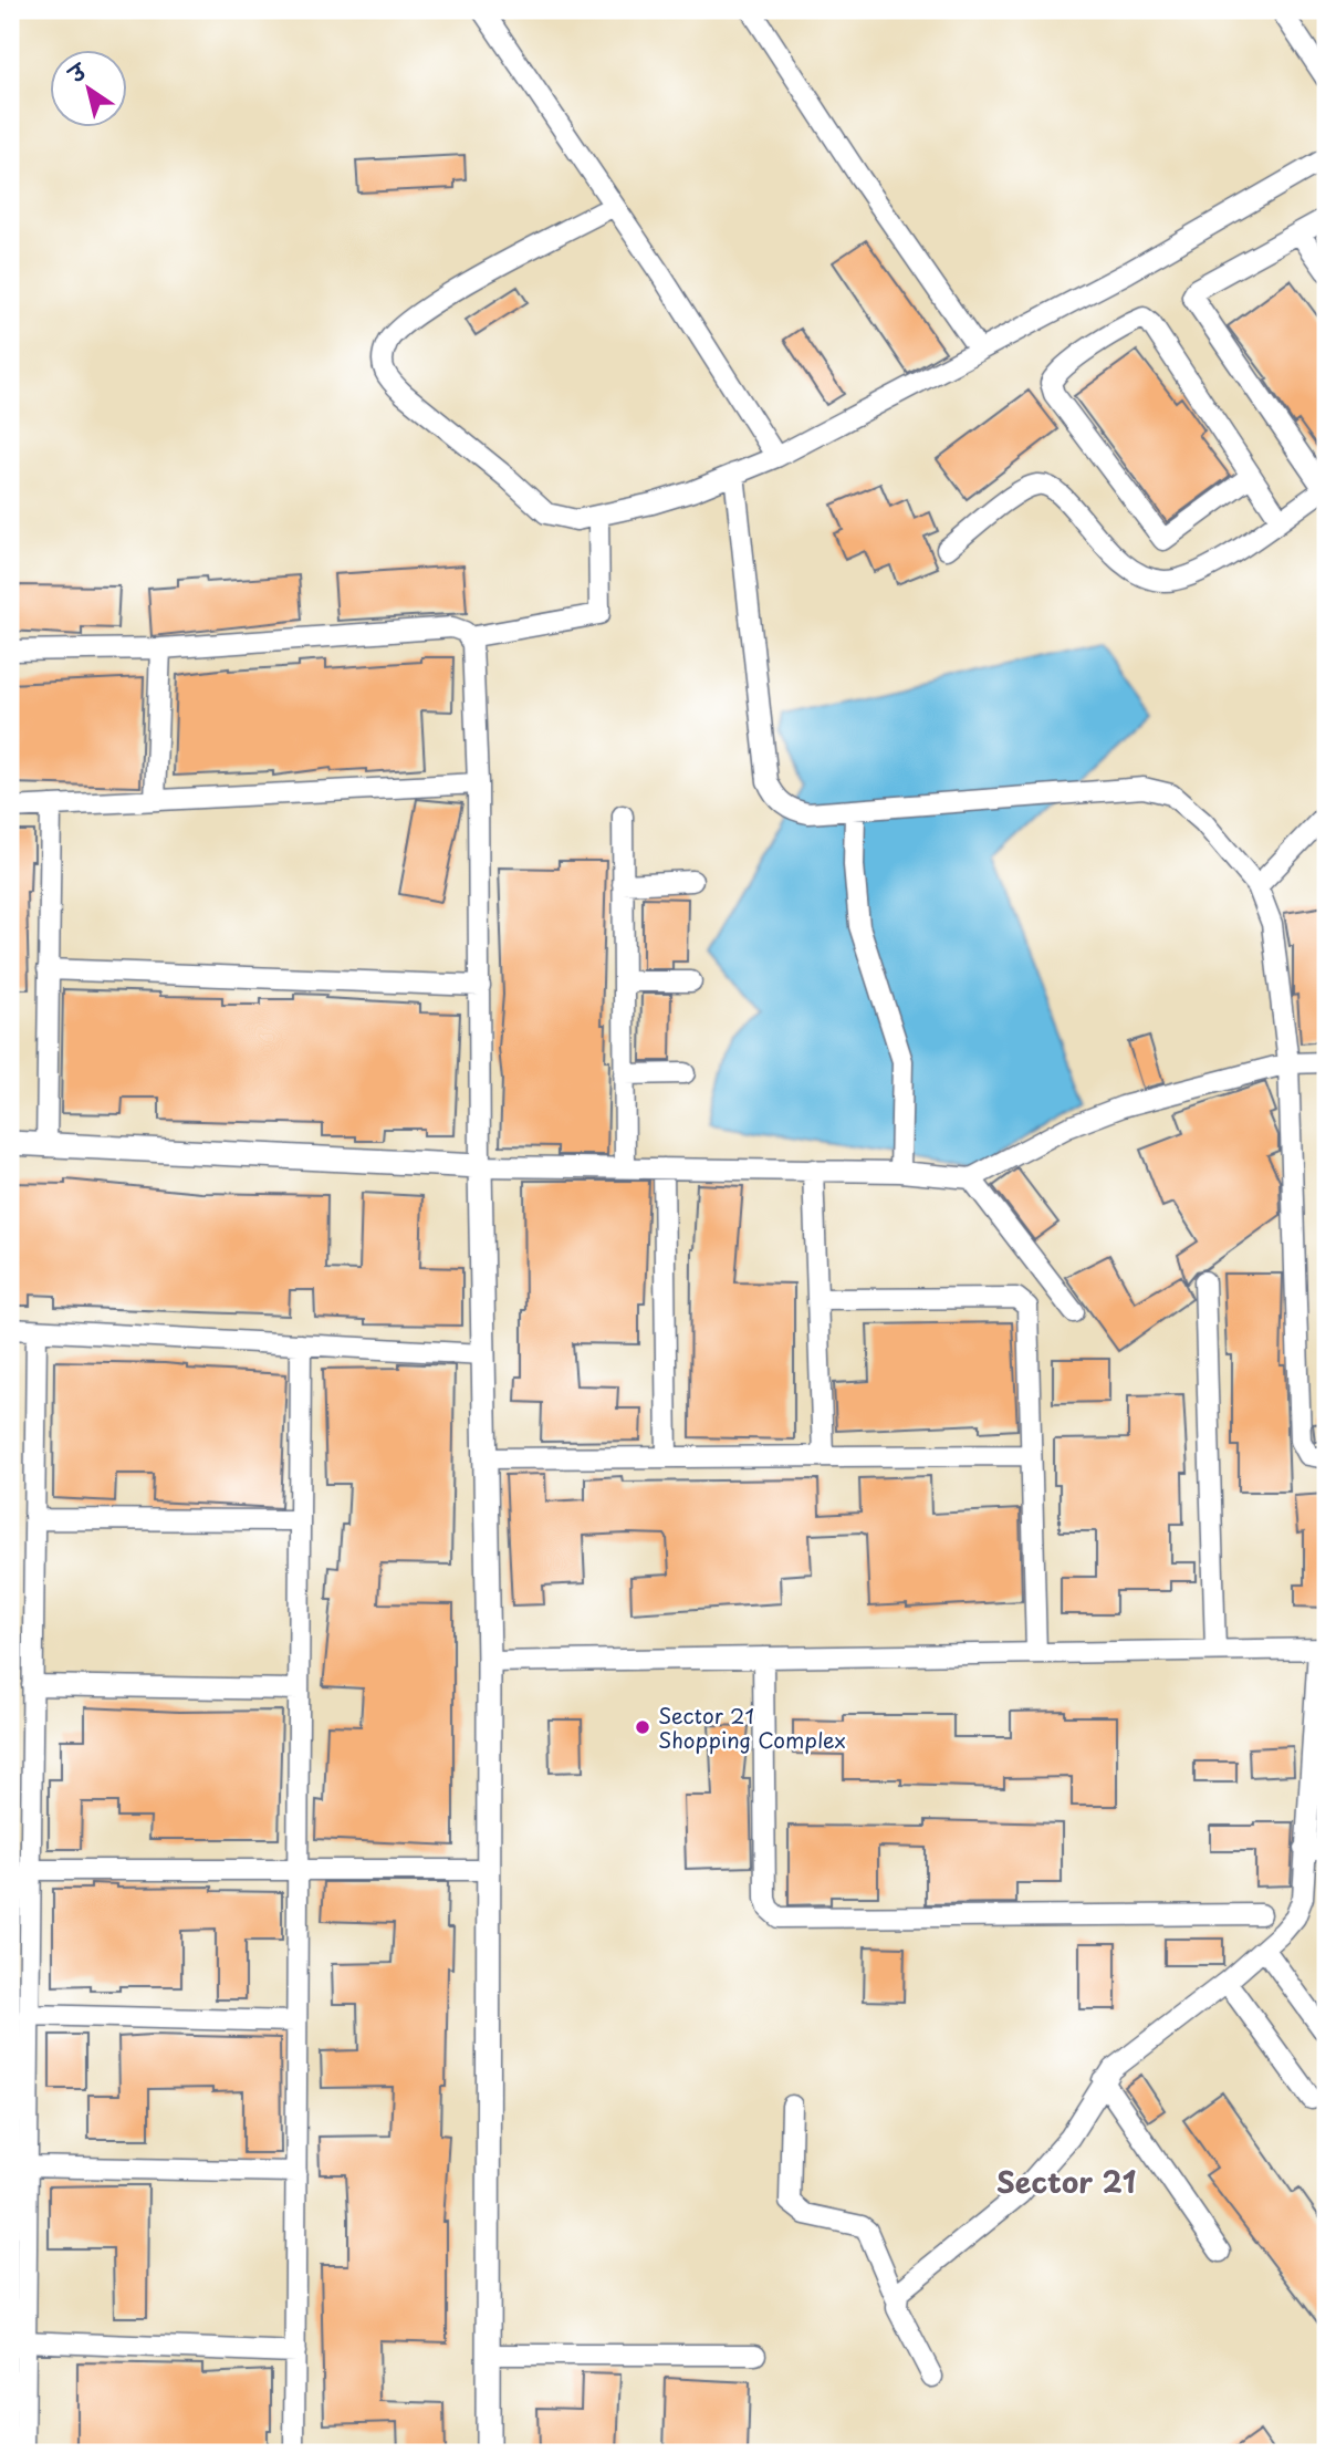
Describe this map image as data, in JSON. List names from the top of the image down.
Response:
{
  "districts": ["Sector 21"],
  "places": ["Sector 21 Shopping Complex"],
  "north": "top left"
}
